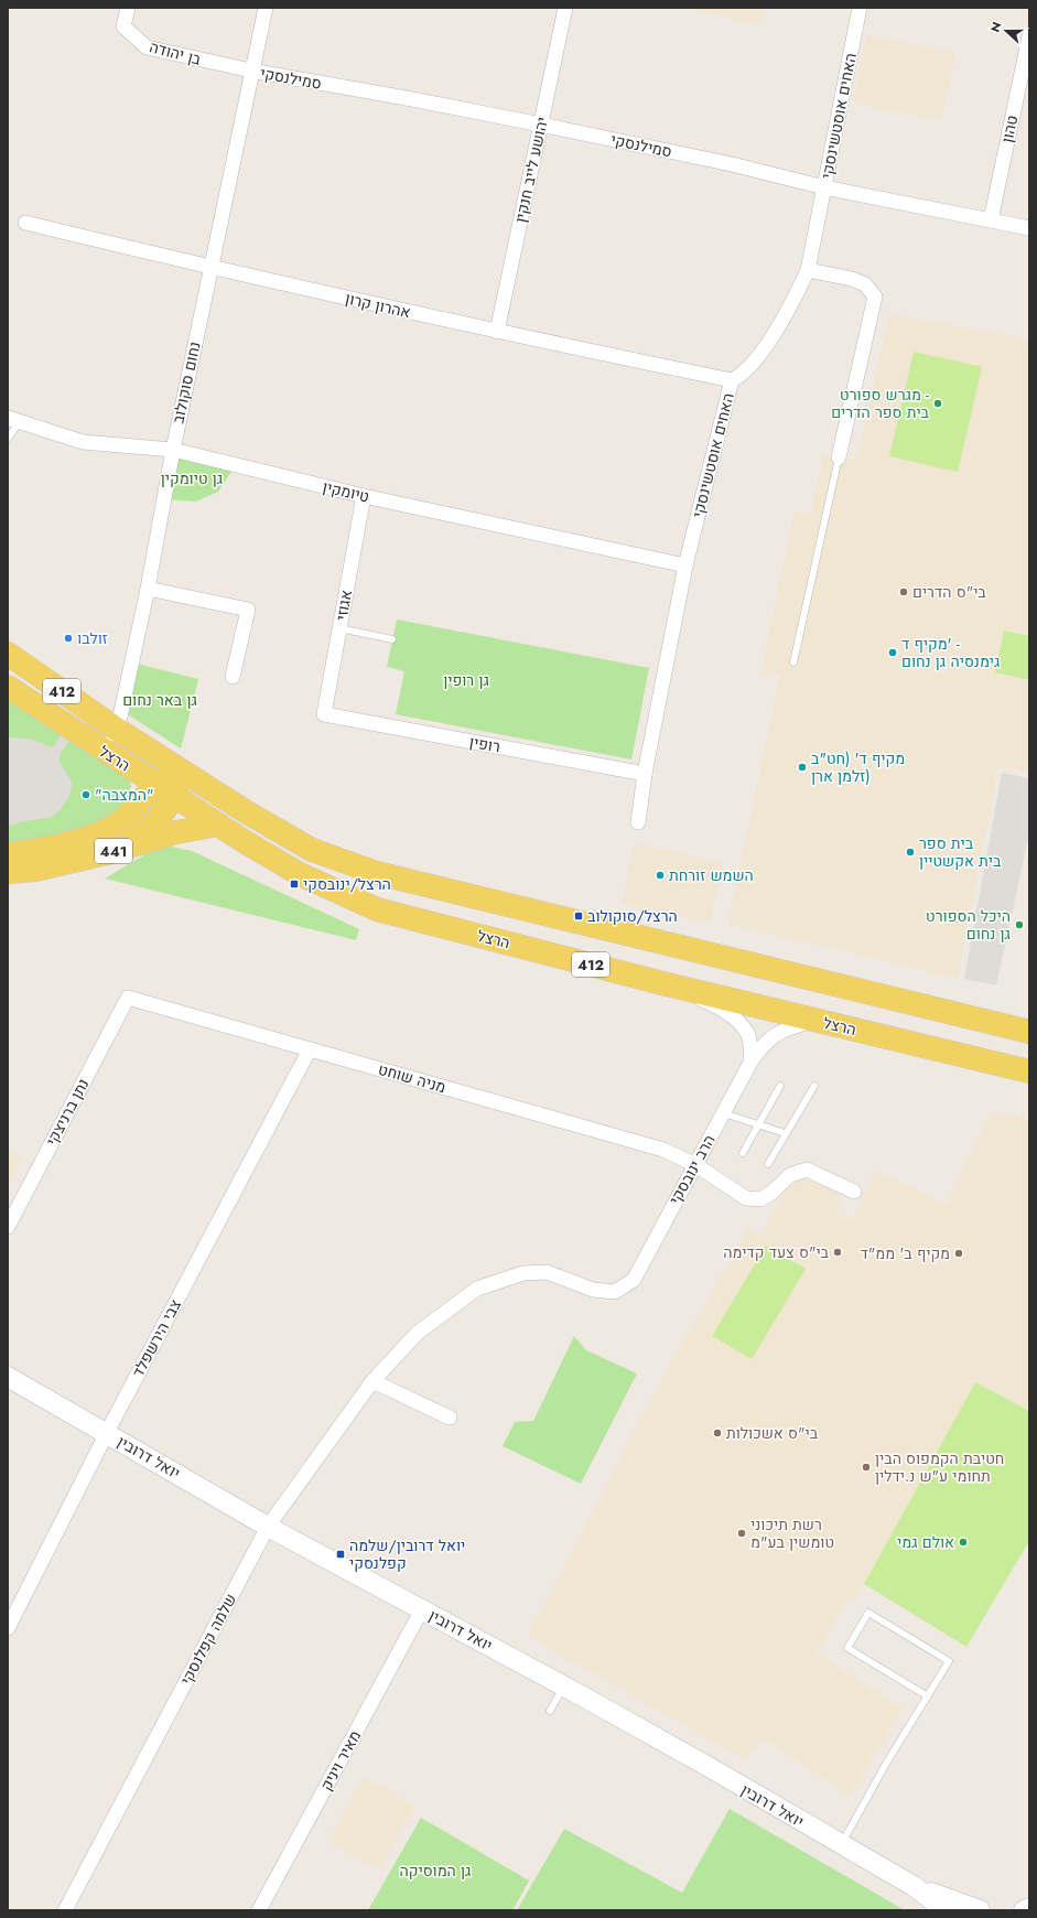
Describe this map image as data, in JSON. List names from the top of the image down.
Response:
{
  "streets": {
    "main road": ["412", "הרצל", "441"],
    "street": [
      "בן יהודה",
      "סמילנסקי",
      "האחים אוסטשינסקי",
      "טהון",
      "יהושע לייב חנקין",
      "אהרון קרון",
      "נחום סוקולוב",
      "טיומקין",
      "אגוזי",
      "רופין",
      "מניה שוחט",
      "נתן ברניצקי",
      "הרב ינובסקי",
      "צבי הירשפלד",
      "יואל דרובין",
      "שלמה קפלנסקי",
      "מאיר ויניק"
    ]
  },
  "crossings": [
    ["בן יהודה", "סמילנסקי"],
    ["בן יהודה", "נחום סוקולוב"],
    ["סמילנסקי", "האחים אוסטשינסקי"],
    ["סמילנסקי", "טהון"],
    ["סמילנסקי", "יהושע לייב חנקין"],
    ["סמילנסקי", "נחום סוקולוב"],
    ["האחים אוסטשינסקי", "אהרון קרון"],
    ["האחים אוסטשינסקי", "טיומקין"],
    ["האחים אוסטשינסקי", "רופין"],
    ["יהושע לייב חנקין", "אהרון קרון"],
    ["אהרון קרון", "נחום סוקולוב"],
    ["נחום סוקולוב", "טיומקין"],
    ["נחום סוקולוב", "הרצל"],
    ["טיומקין", "אגוזי"],
    ["אגוזי", "רופין"],
    ["הרצל", "441"],
    ["הרצל", "הרב ינובסקי"],
    ["מניה שוחט", "נתן ברניצקי"],
    ["מניה שוחט", "הרב ינובסקי"],
    ["מניה שוחט", "צבי הירשפלד"],
    ["הרב ינובסקי", "שלמה קפלנסקי"],
    ["צבי הירשפלד", "יואל דרובין"],
    ["יואל דרובין", "שלמה קפלנסקי"],
    ["יואל דרובין", "מאיר ויניק"]
  ],
  "parks": [
    "גן טיומקין",
    "גן רופין",
    "גן באר נחום",
    "גן המוסיקה"
  ],
  "places": {
    "other": [
      "מגרש ספורט - בית ספר הדרים",
      "בי\"ס הדרים",
      "זולבו",
      "מקיף ד' - גימנסיה גן נחום",
      "מקיף ד' (חט\"ב זלמן ארן)",
      "\"המצבה\"",
      "בית ספר בית אקשטיין",
      "השמש זורחת",
      "היכל הספורט גן נחום",
      "בי\"ס צעד קדימה",
      "מקיף ב' ממ\"ד",
      "בי\"ס אשכולות",
      "חטיבת הקמפוס הבין תחומי ע\"ש נ.ידלין",
      "רשת תיכוני טומשין בע\"מ",
      "אולם גמי"
    ],
    "transit": ["הרצל/ינובסקי", "הרצל/סוקולוב", "יואל דרובין/שלמה קפלנסקי"]
  },
  "north": "left"
}
